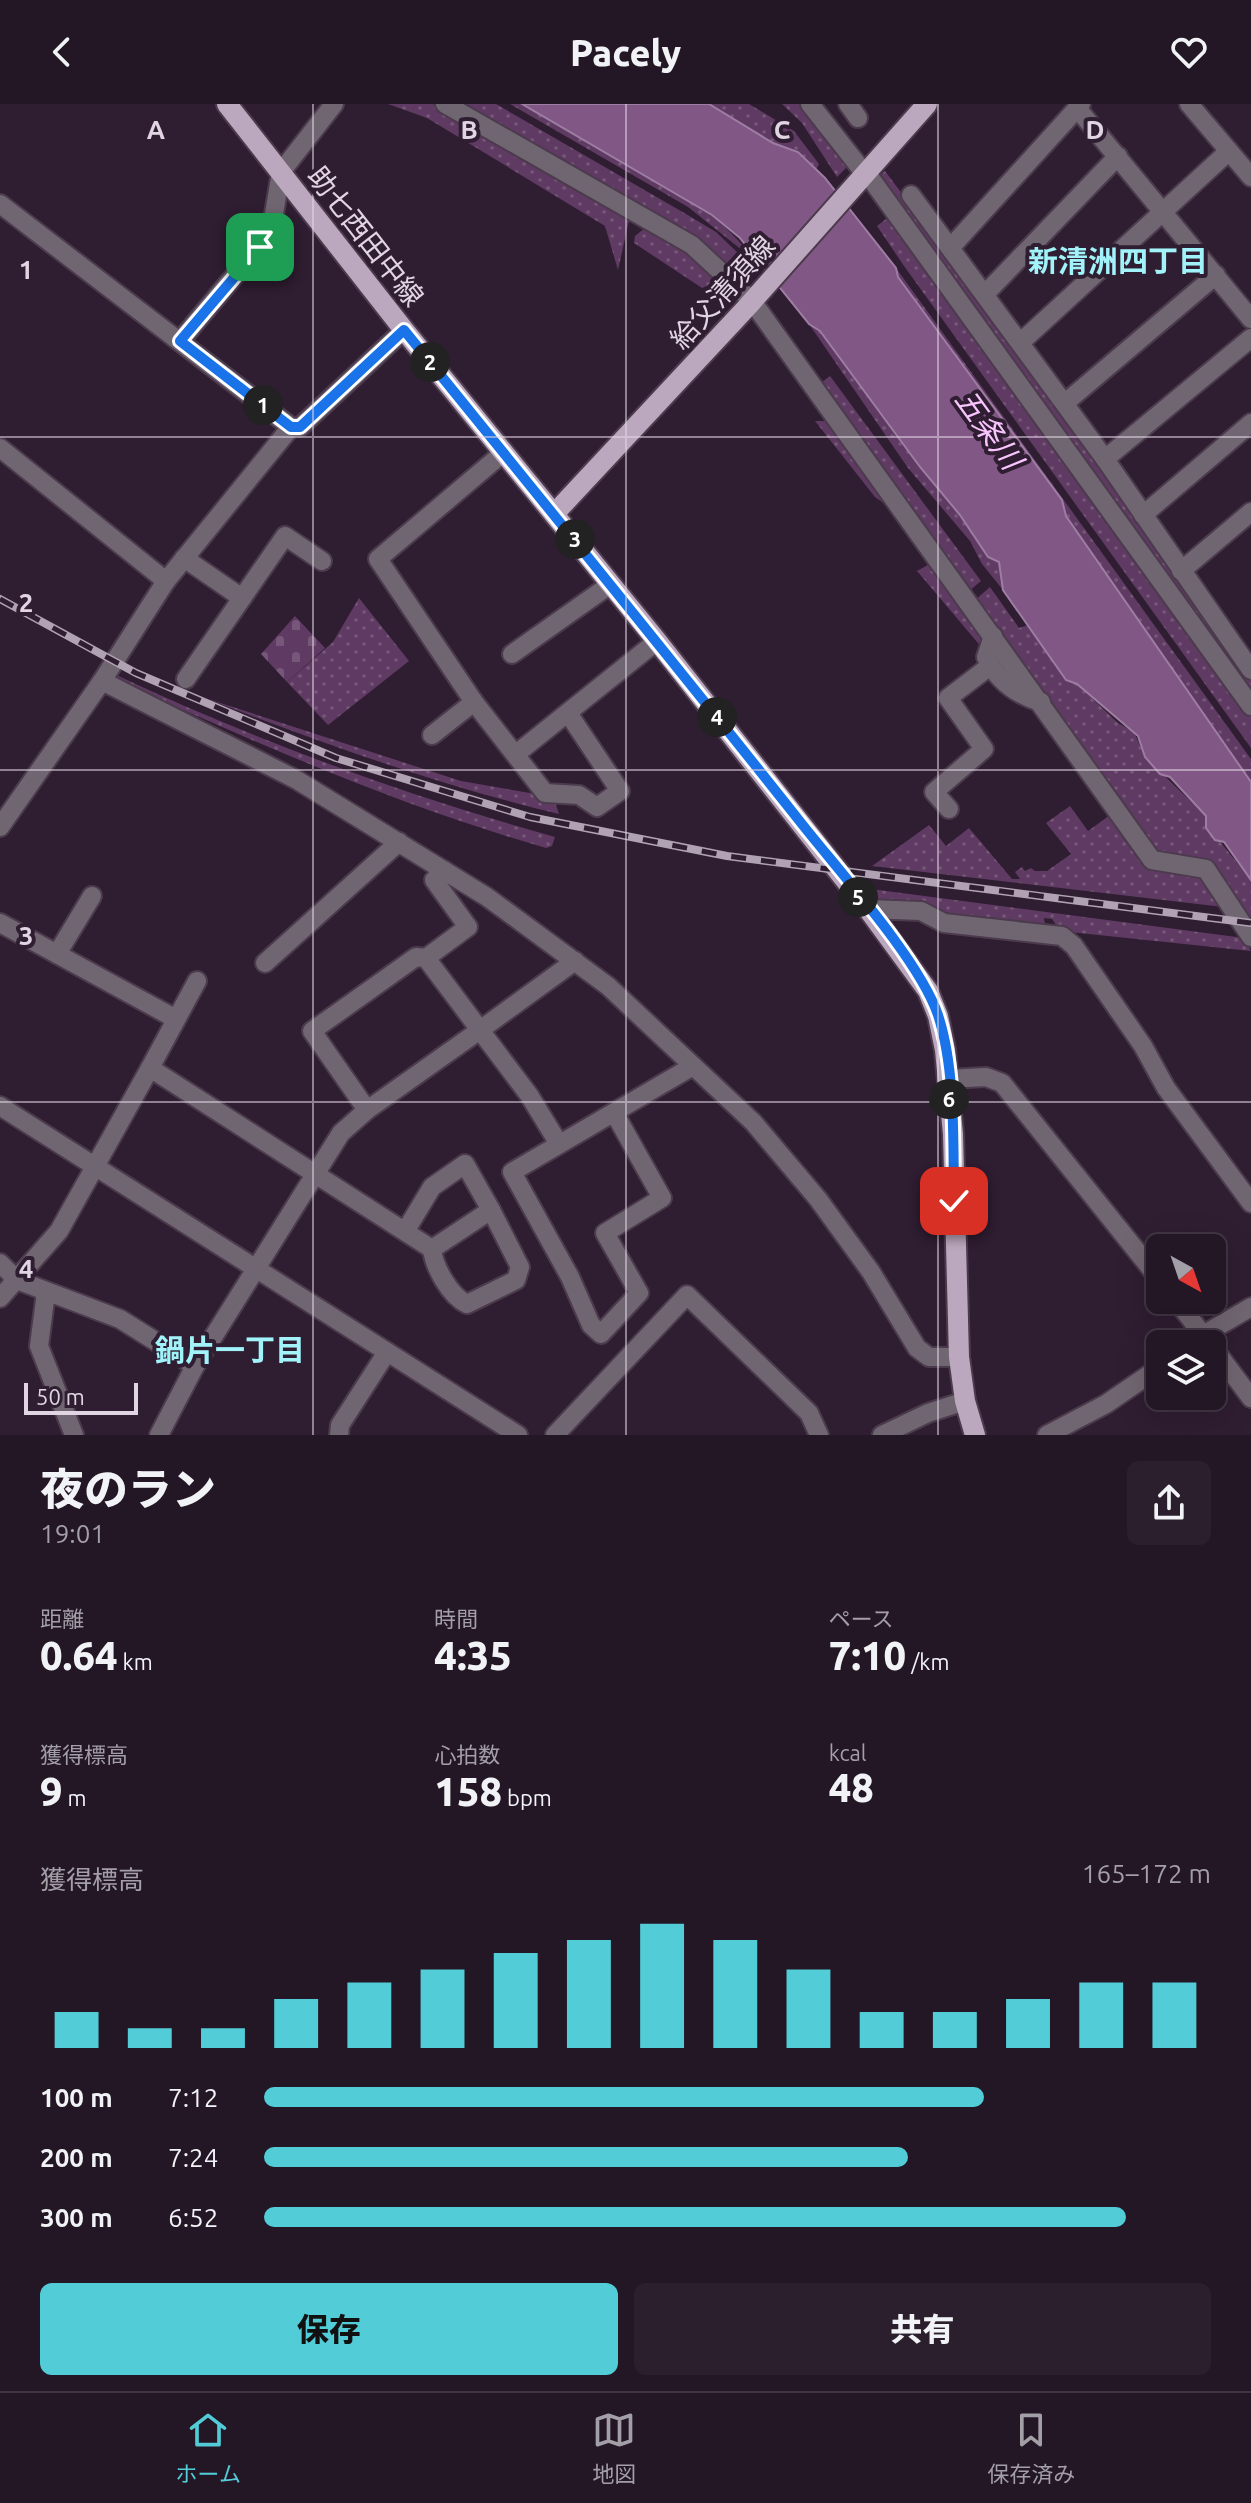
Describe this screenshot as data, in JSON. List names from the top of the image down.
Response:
{
  "streets": {
    "main road": ["助七西田中線", "給父清須線"]
  },
  "crossings": [
    ["助七西田中線", "給父清須線"]
  ],
  "districts": ["新清洲四丁目", "鍋片一丁目"],
  "water": ["五条川"],
  "scale_bar": "50 m",
  "north": "bottom right",
  "page": {
    "header": "Pacely",
    "pins": [
      "2",
      "1",
      "3",
      "4",
      "5",
      "6"
    ],
    "scale": "50 m",
    "heading": ["夜のラン", "19:01"],
    "stats": [
      ["距離", "0.64 km"],
      ["時間", "4:35"],
      ["ペース", "7:10 /km"],
      ["獲得標高", "9 m"],
      ["心拍数", "158 bpm"],
      ["kcal", "48"]
    ],
    "chart": ["獲得標高", "165–172 m"],
    "list": [
      {
        "name": "100 m",
        "note": "7:12"
      },
      {
        "name": "200 m",
        "note": "7:24"
      },
      {
        "name": "300 m",
        "note": "6:52"
      }
    ],
    "buttons": ["保存", "共有"],
    "tabs": ["ホーム", "地図", "保存済み"]
  },
  "grid": {
    "columns": [
      "A",
      "B",
      "C",
      "D"
    ],
    "rows": [
      "1",
      "2",
      "3",
      "4"
    ]
  }
}
